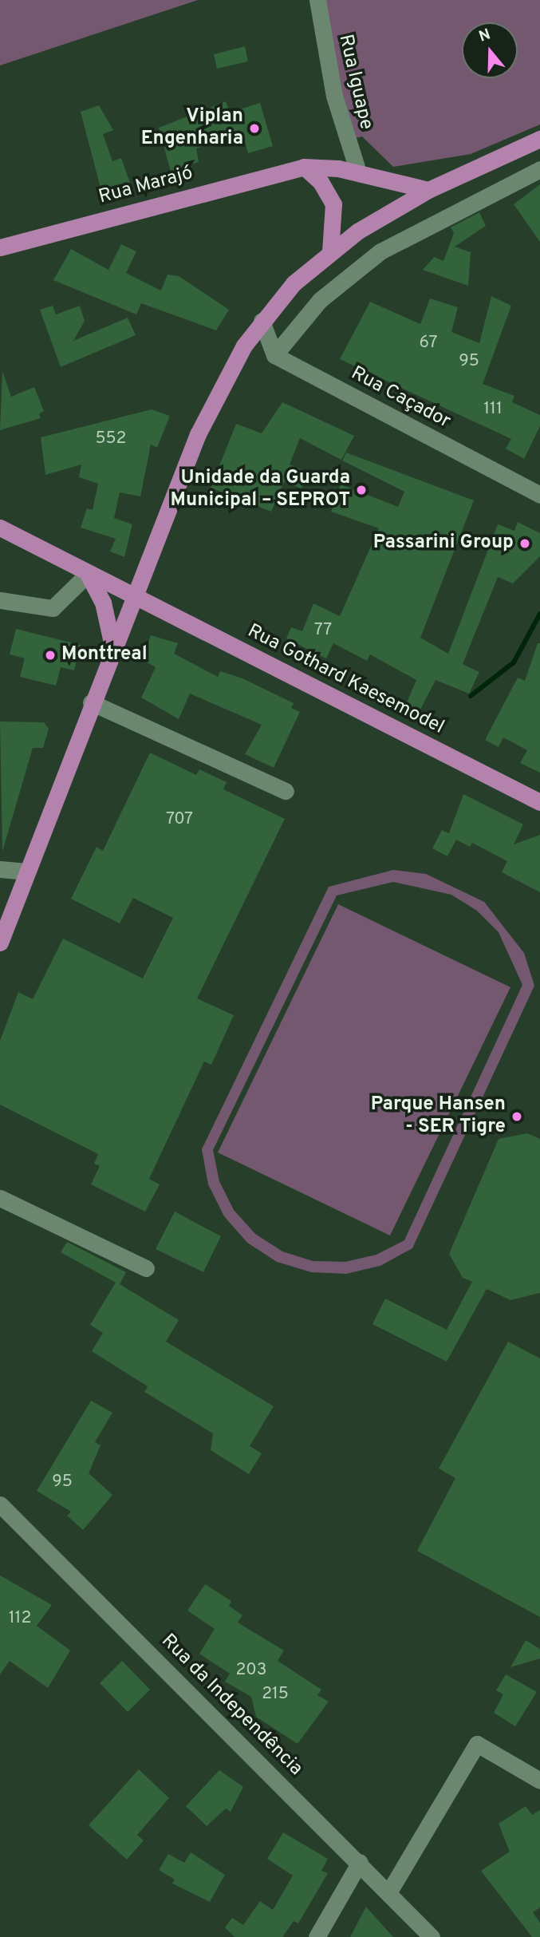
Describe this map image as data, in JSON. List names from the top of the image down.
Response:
{
  "streets": {
    "main road": ["Rua Marajó", "Rua Gothard Kaesemodel"],
    "street": ["Rua Iguape", "Rua Caçador", "Rua da Independência"]
  },
  "crossings": [
    ["Rua Iguape", "Rua Marajó"]
  ],
  "places": [
    "Viplan Engenharia",
    "Unidade da Guarda Municipal – SEPROT",
    "Passarini Group",
    "Monttreal",
    "Parque Hansen - SER Tigre"
  ],
  "house_numbers": [
    "67",
    "95",
    "111",
    "552",
    "77",
    "707",
    "95",
    "112",
    "203",
    "215"
  ],
  "north": "top"
}
